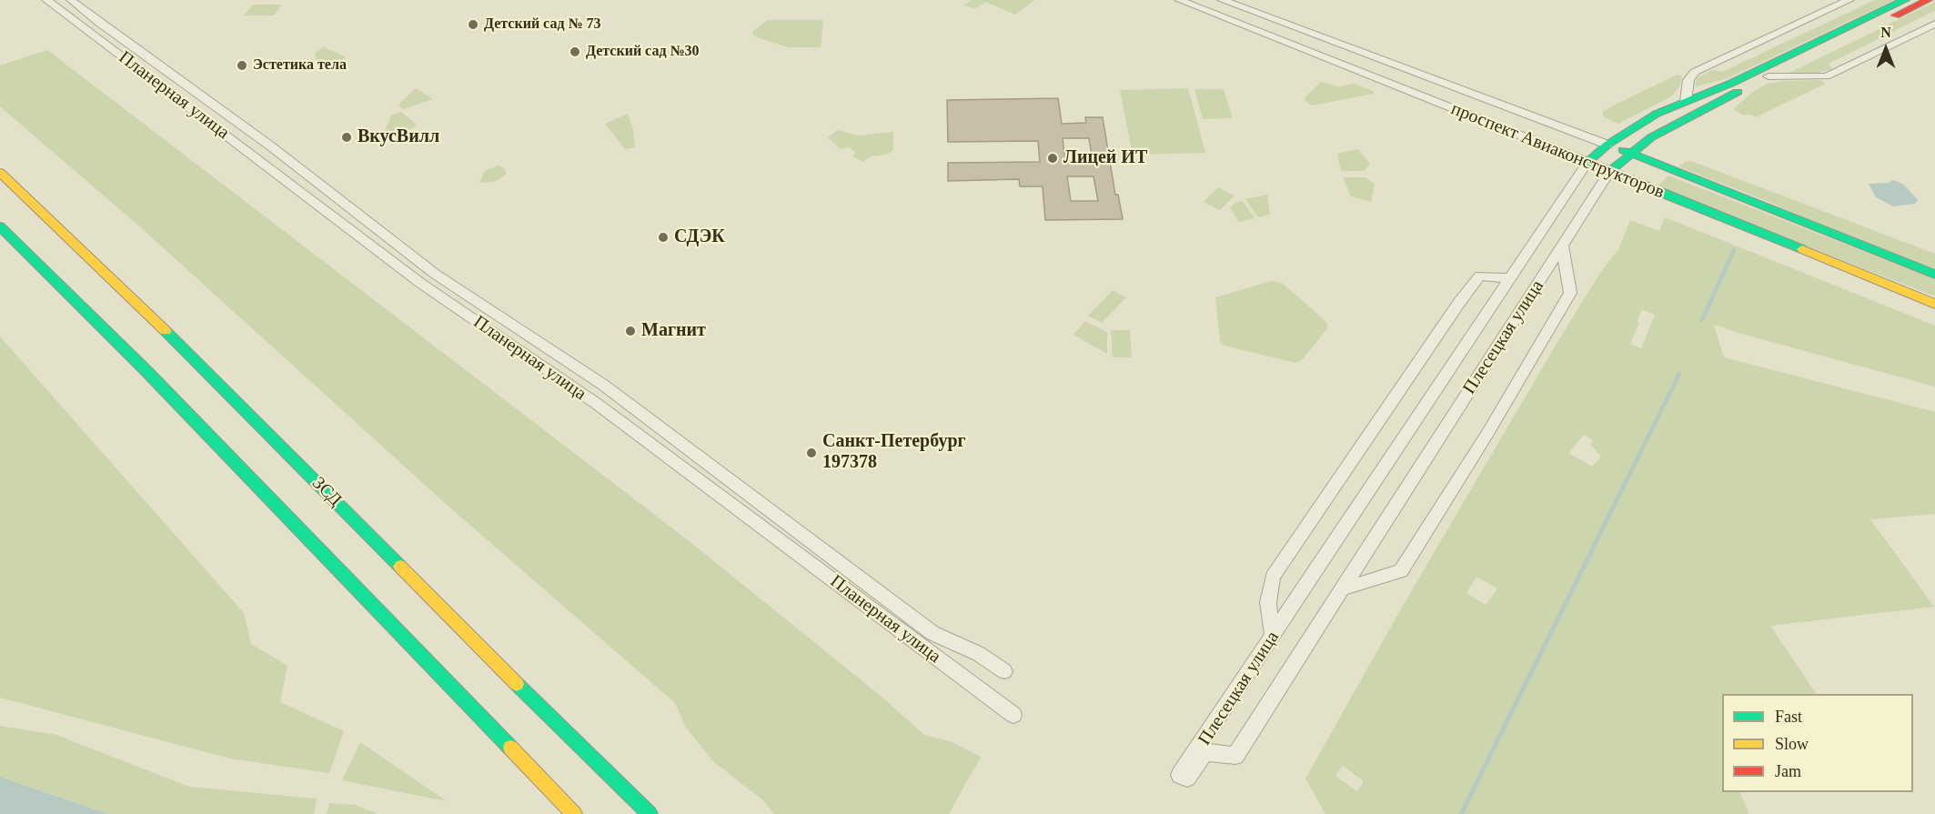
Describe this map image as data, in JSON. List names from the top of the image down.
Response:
{
  "streets": {
    "main road": ["проспект Авиаконструкторов", "Плесецкая улица", "ЗСД"],
    "street": ["Планерная улица"]
  },
  "crossings": [
    ["проспект Авиаконструкторов", "Плесецкая улица"]
  ],
  "places": [
    "Детский сад № 73",
    "Детский сад №30",
    "Эстетика тела",
    "ВкусВилл",
    "Лицей ИТ",
    "СДЭК",
    "Магнит",
    "Санкт-Петербург 197378"
  ],
  "legend": ["Fast", "Slow", "Jam"],
  "north": "top"
}
